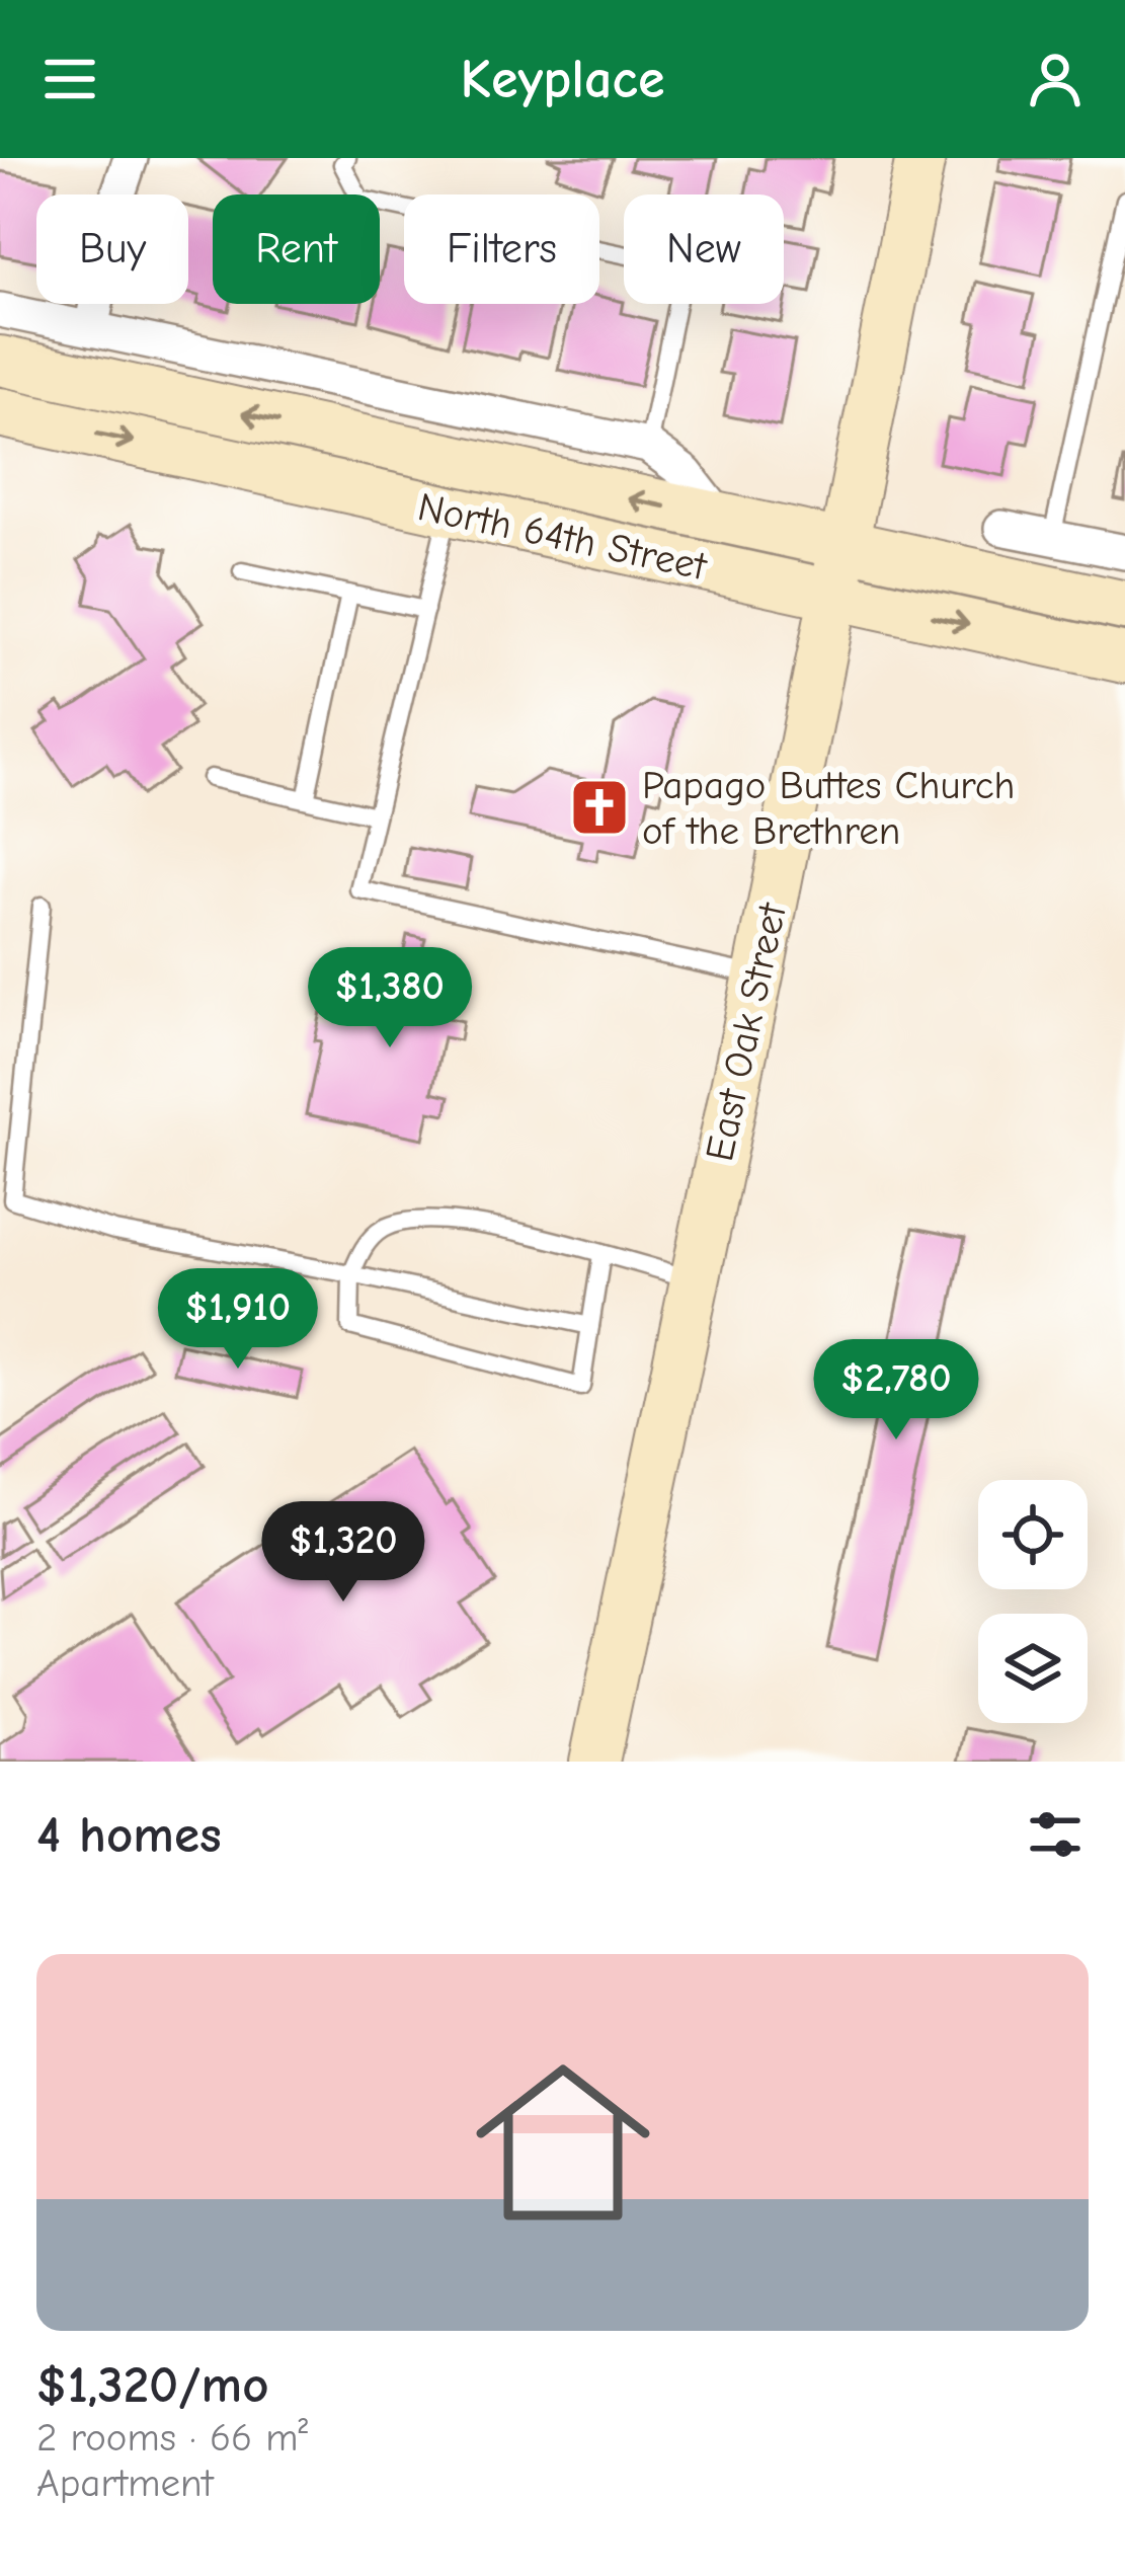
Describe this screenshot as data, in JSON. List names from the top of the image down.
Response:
{
  "streets": {
    "main road": ["North 64th Street", "East Oak Street"]
  },
  "crossings": [
    ["North 64th Street", "East Oak Street"]
  ],
  "places": {
    "church": ["Papago Buttes Church of the Brethren"]
  },
  "page": {
    "header": "Keyplace",
    "chip": [
      "Buy",
      "Rent",
      "Filters",
      "New"
    ],
    "price": [
      "$1,380",
      "$1,910",
      "$2,780",
      "$1,320"
    ],
    "heading": "4 homes",
    "list": [
      {
        "name": "$1,320/mo",
        "note": "2 rooms · 66 m² · Apartment"
      }
    ]
  }
}
